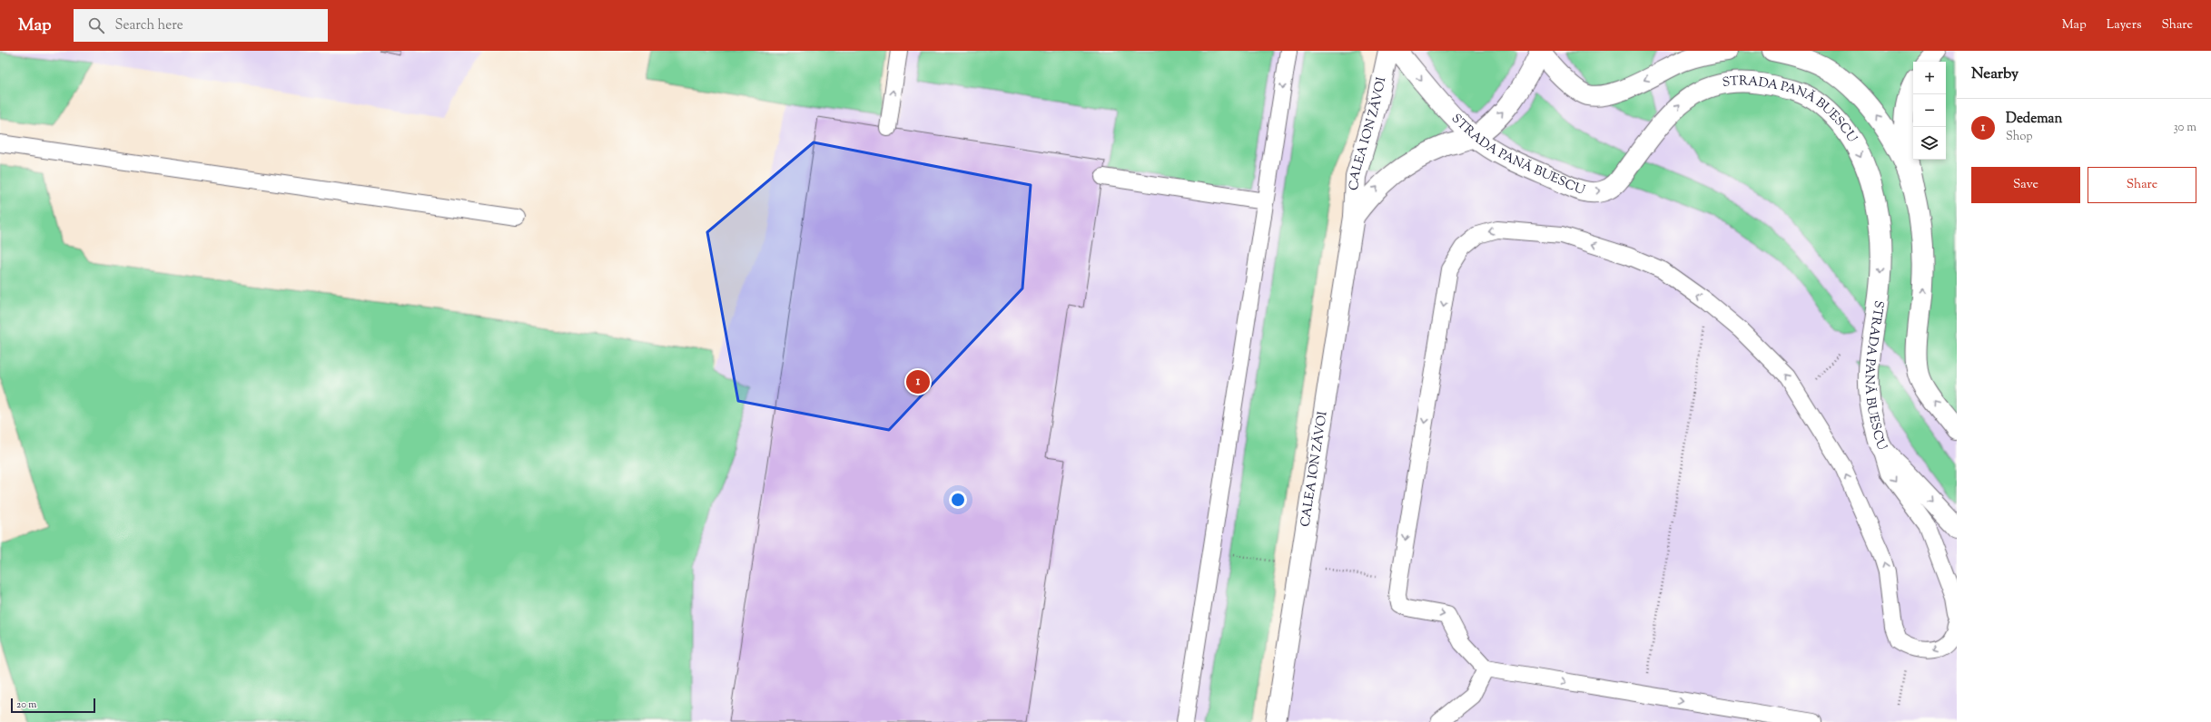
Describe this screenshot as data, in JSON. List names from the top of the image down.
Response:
{
  "streets": {
    "main road": ["STRADA PANĂ BUESCU", "CALEA ION ZĂVOI"]
  },
  "crossings": [
    ["STRADA PANĂ BUESCU", "CALEA ION ZĂVOI"]
  ],
  "scale_bar": "20 m",
  "page": {
    "header": "Map",
    "search": "Search here",
    "nav": ["Map", "Layers", "Share"],
    "heading": "Nearby",
    "map_buttons": ["+", "−"],
    "list": [
      {
        "mark": "1",
        "name": "Dedeman",
        "note": "Shop",
        "value": "30 m"
      }
    ],
    "buttons": ["Save", "Share"],
    "pins": "1",
    "scale": "20 m"
  }
}
